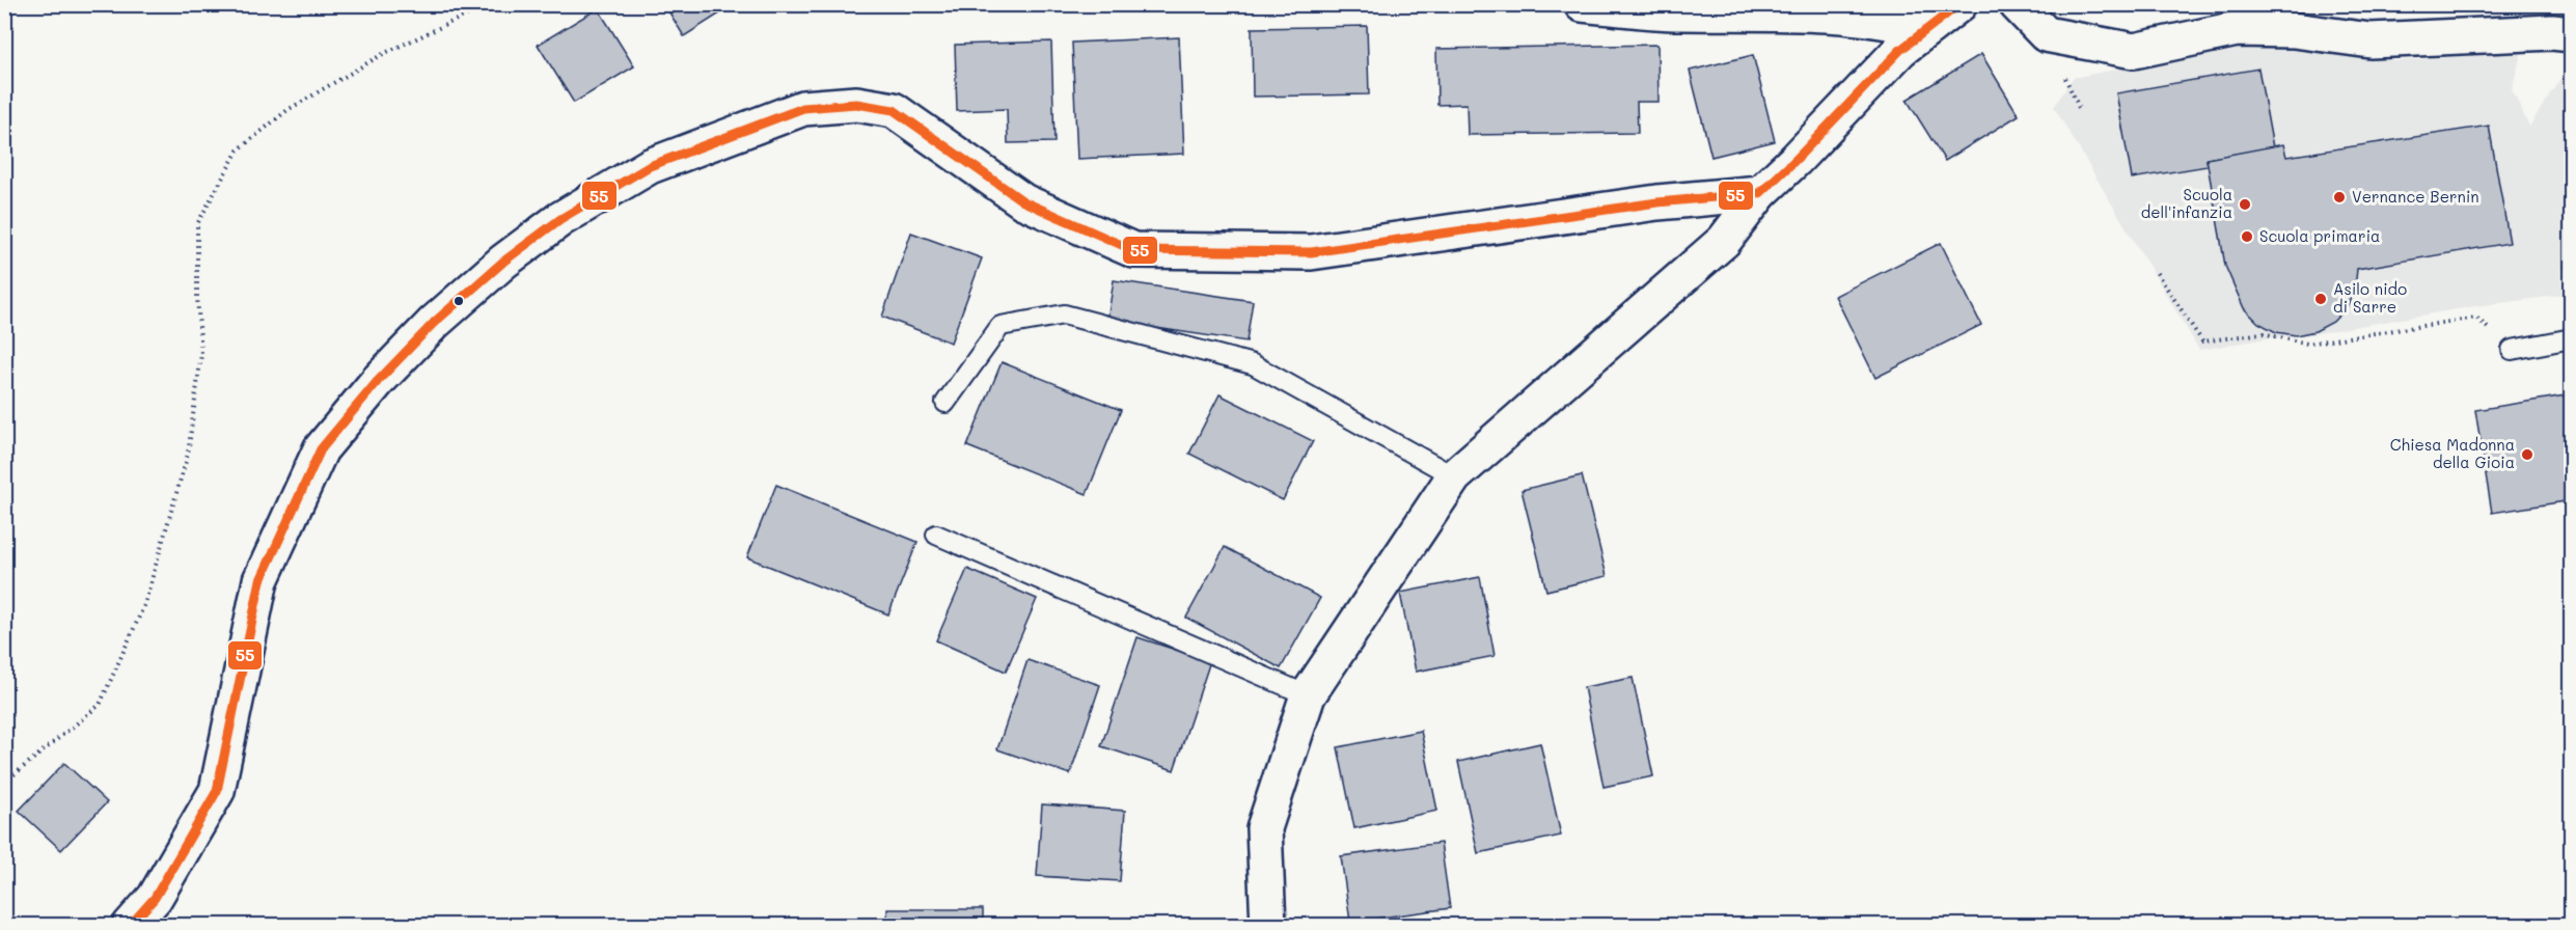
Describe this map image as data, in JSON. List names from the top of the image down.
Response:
{
  "places": [
    "Vernance Bernin",
    "Scuola dell'infanzia",
    "Scuola primaria",
    "Asilo nido di Sarre",
    "Chiesa Madonna della Gioia"
  ],
  "lines": ["transit line 55"]
}
